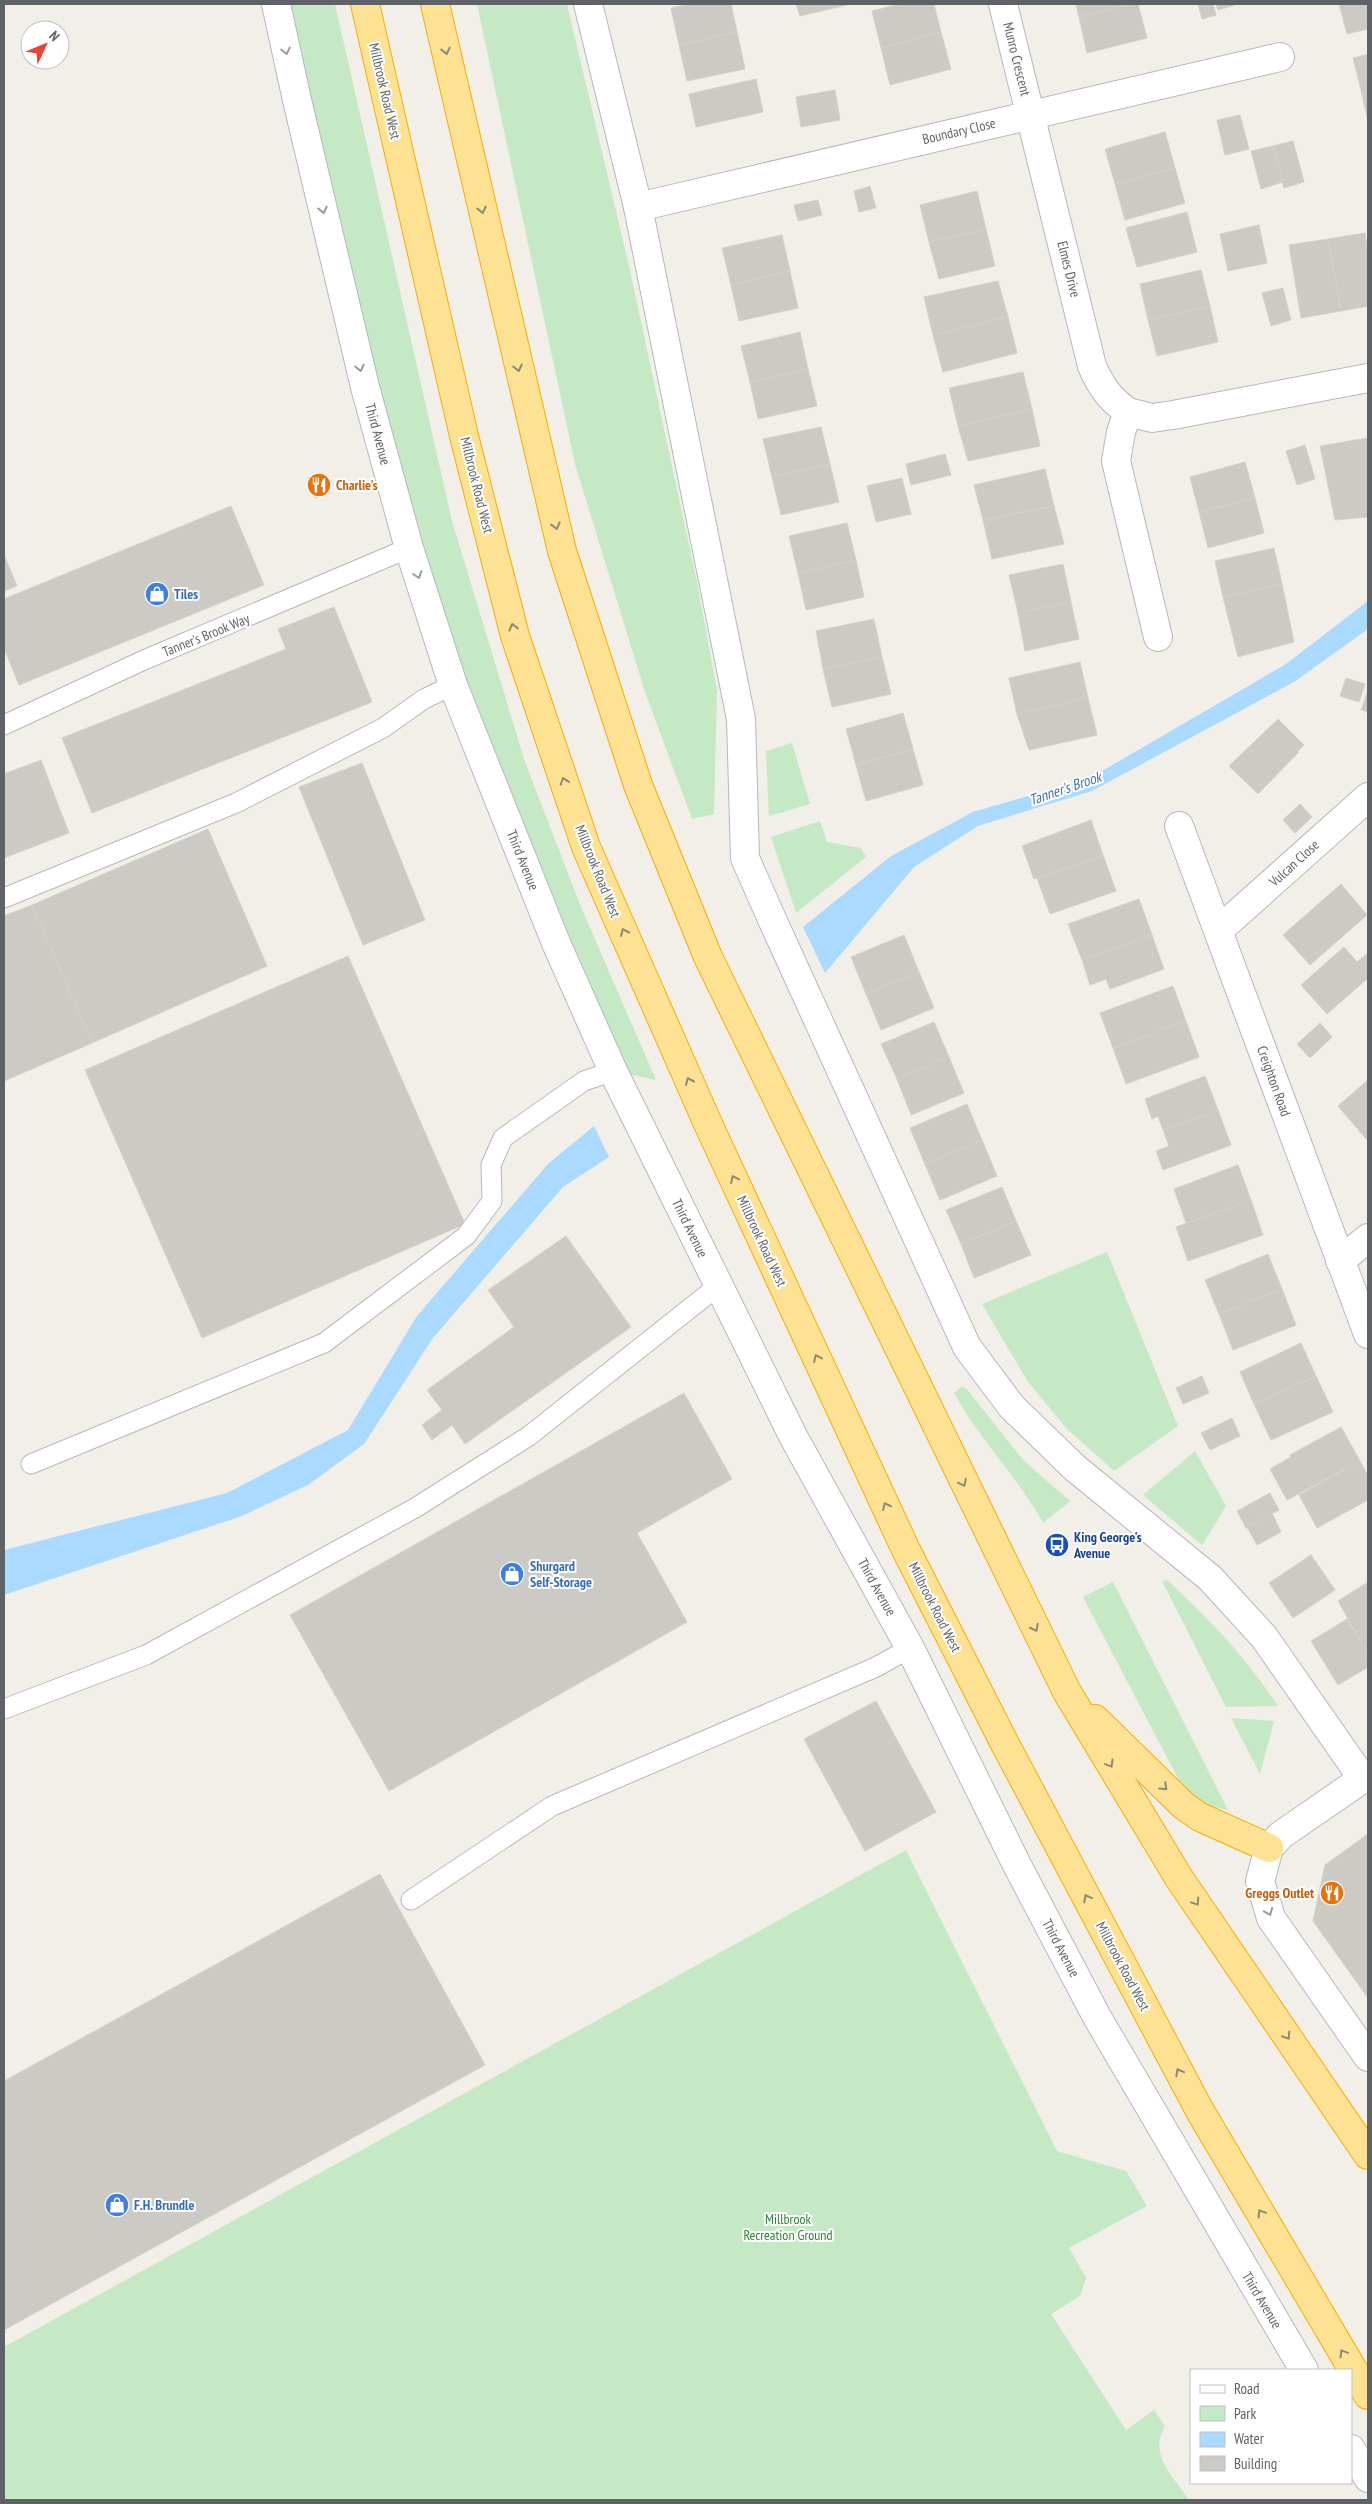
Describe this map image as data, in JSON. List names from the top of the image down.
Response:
{
  "streets": {
    "highway": ["Millbrook Road West"],
    "street": [
      "Munro Crescent",
      "Boundary Close",
      "Elmes Drive",
      "Third Avenue",
      "Vulcan Close",
      "Creighton Road"
    ],
    "lane": ["Tanner's Brook Way"]
  },
  "crossings": [
    ["Munro Crescent", "Boundary Close"],
    ["Munro Crescent", "Elmes Drive"],
    ["Boundary Close", "Elmes Drive"],
    ["Third Avenue", "Tanner's Brook Way"],
    ["Vulcan Close", "Creighton Road"]
  ],
  "water": ["Tanner's Brook"],
  "parks": ["Millbrook Recreation Ground"],
  "places": {
    "restaurant": ["Charlie's", "Greggs Outlet"],
    "shop": ["Tiles", "Shurgard Self-Storage", "F.H. Brundle"],
    "bus stop": ["King George's Avenue"]
  },
  "legend": [
    "Road",
    "Park",
    "Water",
    "Building"
  ],
  "north": "top right"
}
